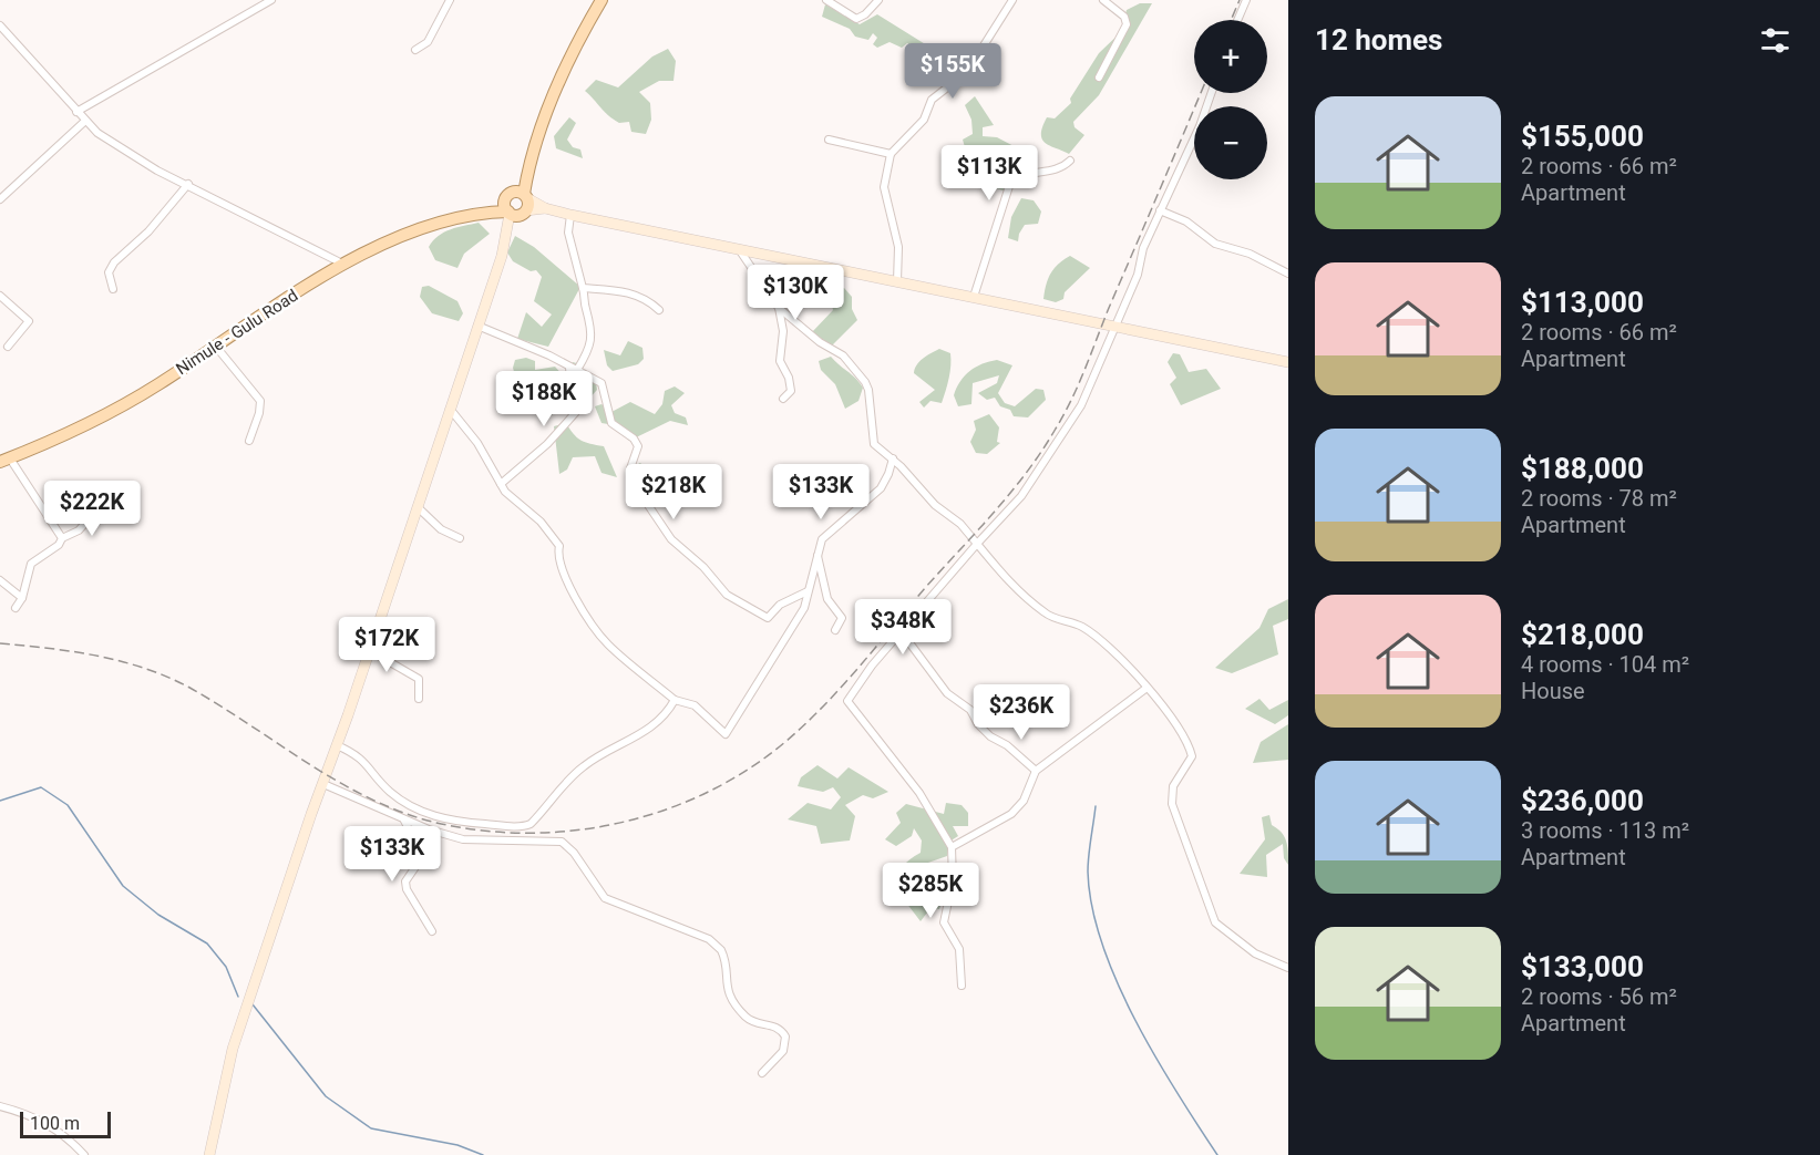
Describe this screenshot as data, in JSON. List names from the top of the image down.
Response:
{
  "streets": {
    "main road": ["Nimule - Gulu Road"]
  },
  "scale_bar": "100 m",
  "page": {
    "heading": "12 homes",
    "map_buttons": ["+", "−"],
    "price": [
      "$155K",
      "$113K",
      "$130K",
      "$188K",
      "$218K",
      "$133K",
      "$222K",
      "$348K",
      "$172K",
      "$236K",
      "$133K",
      "$285K"
    ],
    "list": [
      {
        "name": "$155,000",
        "note": "2 rooms · 66 m² · Apartment"
      },
      {
        "name": "$113,000",
        "note": "2 rooms · 66 m² · Apartment"
      },
      {
        "name": "$188,000",
        "note": "2 rooms · 78 m² · Apartment"
      },
      {
        "name": "$218,000",
        "note": "4 rooms · 104 m² · House"
      },
      {
        "name": "$236,000",
        "note": "3 rooms · 113 m² · Apartment"
      },
      {
        "name": "$133,000",
        "note": "2 rooms · 56 m² · Apartment"
      }
    ],
    "scale": "100 m"
  }
}
